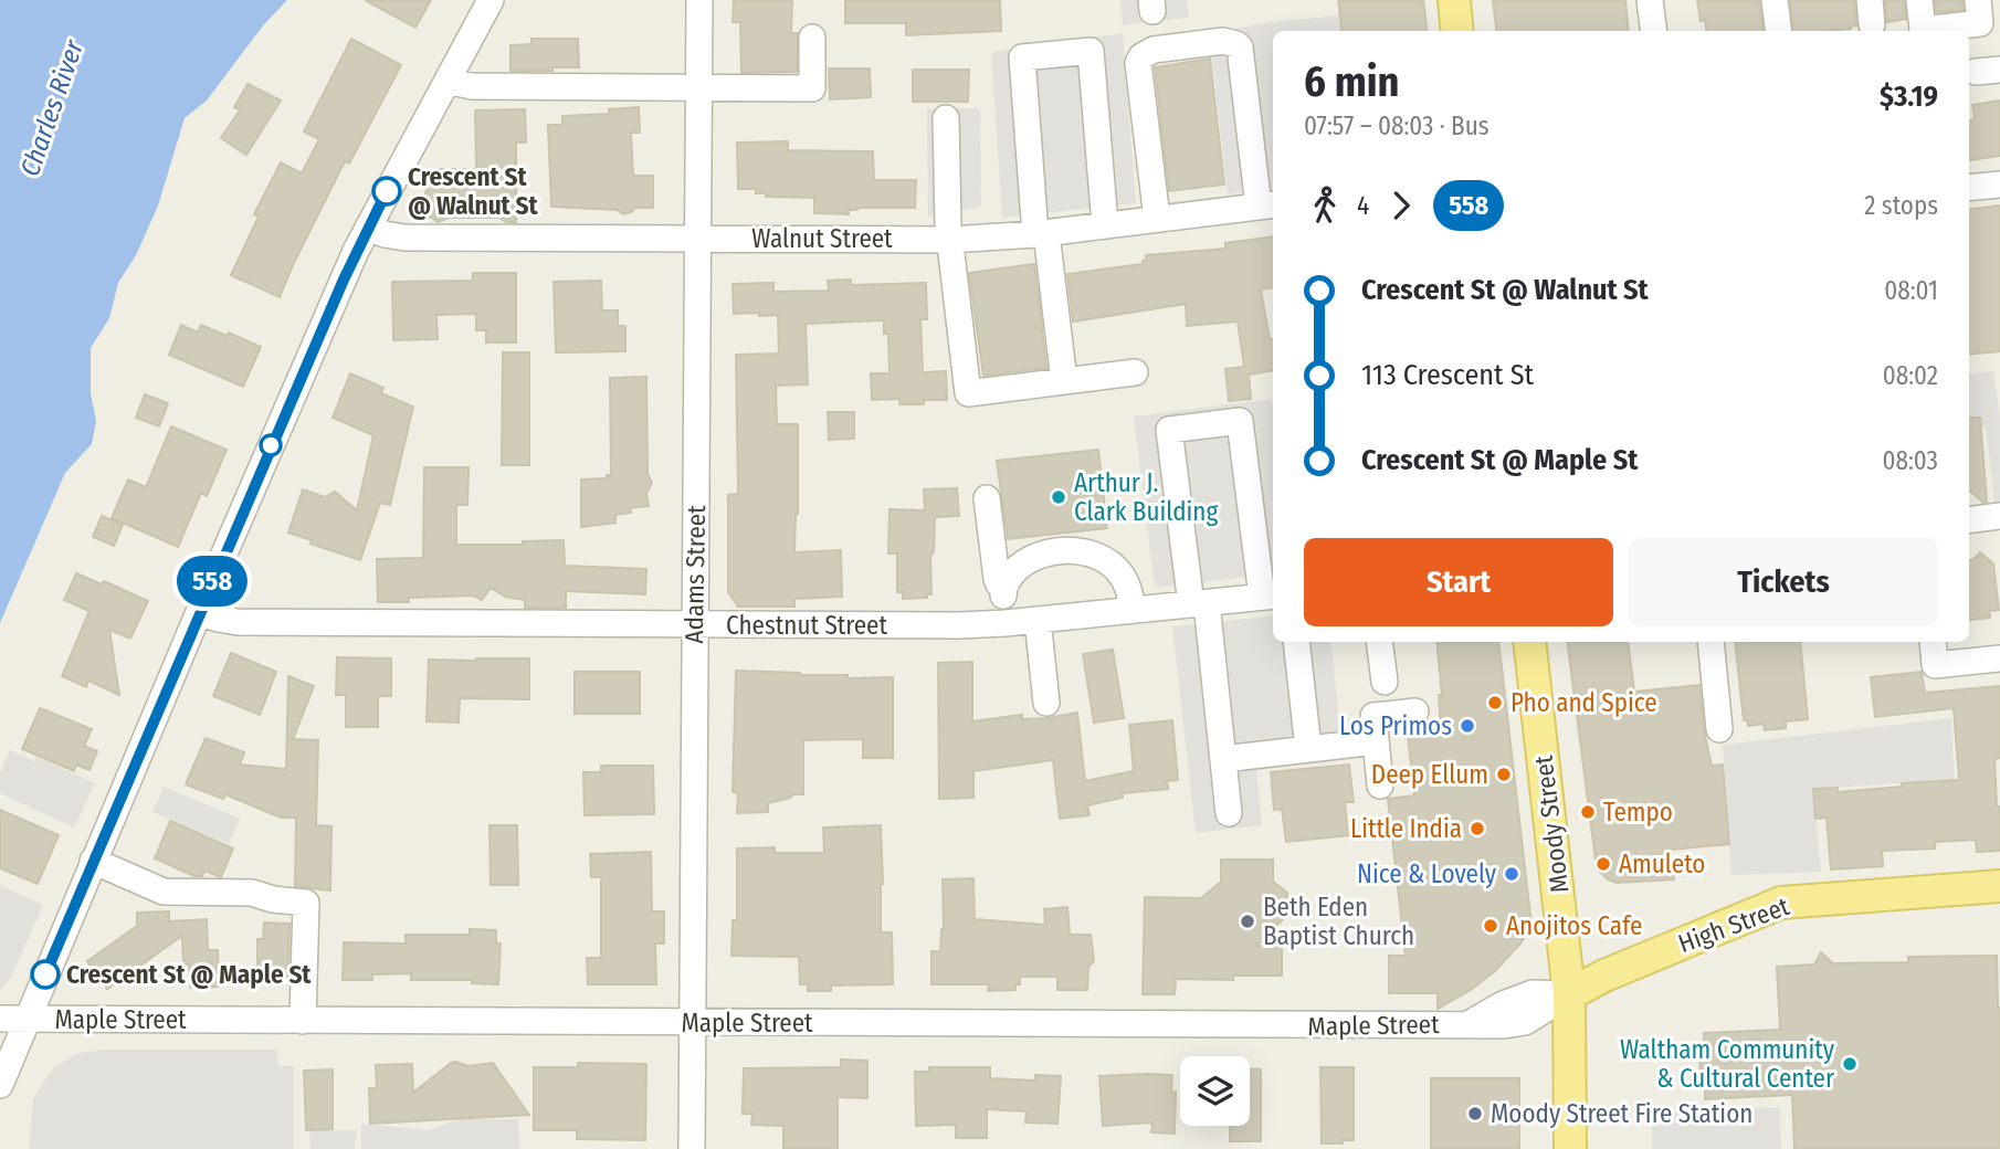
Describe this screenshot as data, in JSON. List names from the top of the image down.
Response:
{
  "streets": {
    "main road": ["Moody Street", "High Street"],
    "street": [
      "Walnut Street",
      "Adams Street",
      "Chestnut Street",
      "Maple Street"
    ]
  },
  "crossings": [
    ["Walnut Street", "Adams Street"],
    ["Adams Street", "Chestnut Street"],
    ["Adams Street", "Maple Street"],
    ["Moody Street", "High Street"],
    ["Moody Street", "Maple Street"],
    ["High Street", "Maple Street"]
  ],
  "water": ["Charles River"],
  "places": [
    "Crescent St @ Walnut St",
    "Arthur J. Clark Building",
    "Pho and Spice",
    "Los Primos",
    "Deep Ellum",
    "Tempo",
    "Little India",
    "Amuleto",
    "Nice & Lovely",
    "Beth Eden Baptist Church",
    "Anojitos Cafe",
    "Crescent St @ Maple St",
    "Waltham Community & Cultural Center",
    "Moody Street Fire Station"
  ],
  "lines": ["bus line 558"],
  "page": {
    "on_map": "558",
    "heading": ["6 min", "07:57 – 08:03 · Bus", "$3.19"],
    "legs": ["4", "558", "2 stops"],
    "list": [
      {
        "name": "Crescent St @ Walnut St",
        "value": "08:01"
      },
      {
        "name": "113 Crescent St",
        "value": "08:02"
      },
      {
        "name": "Crescent St @ Maple St",
        "value": "08:03"
      }
    ],
    "buttons": ["Start", "Tickets"]
  }
}
